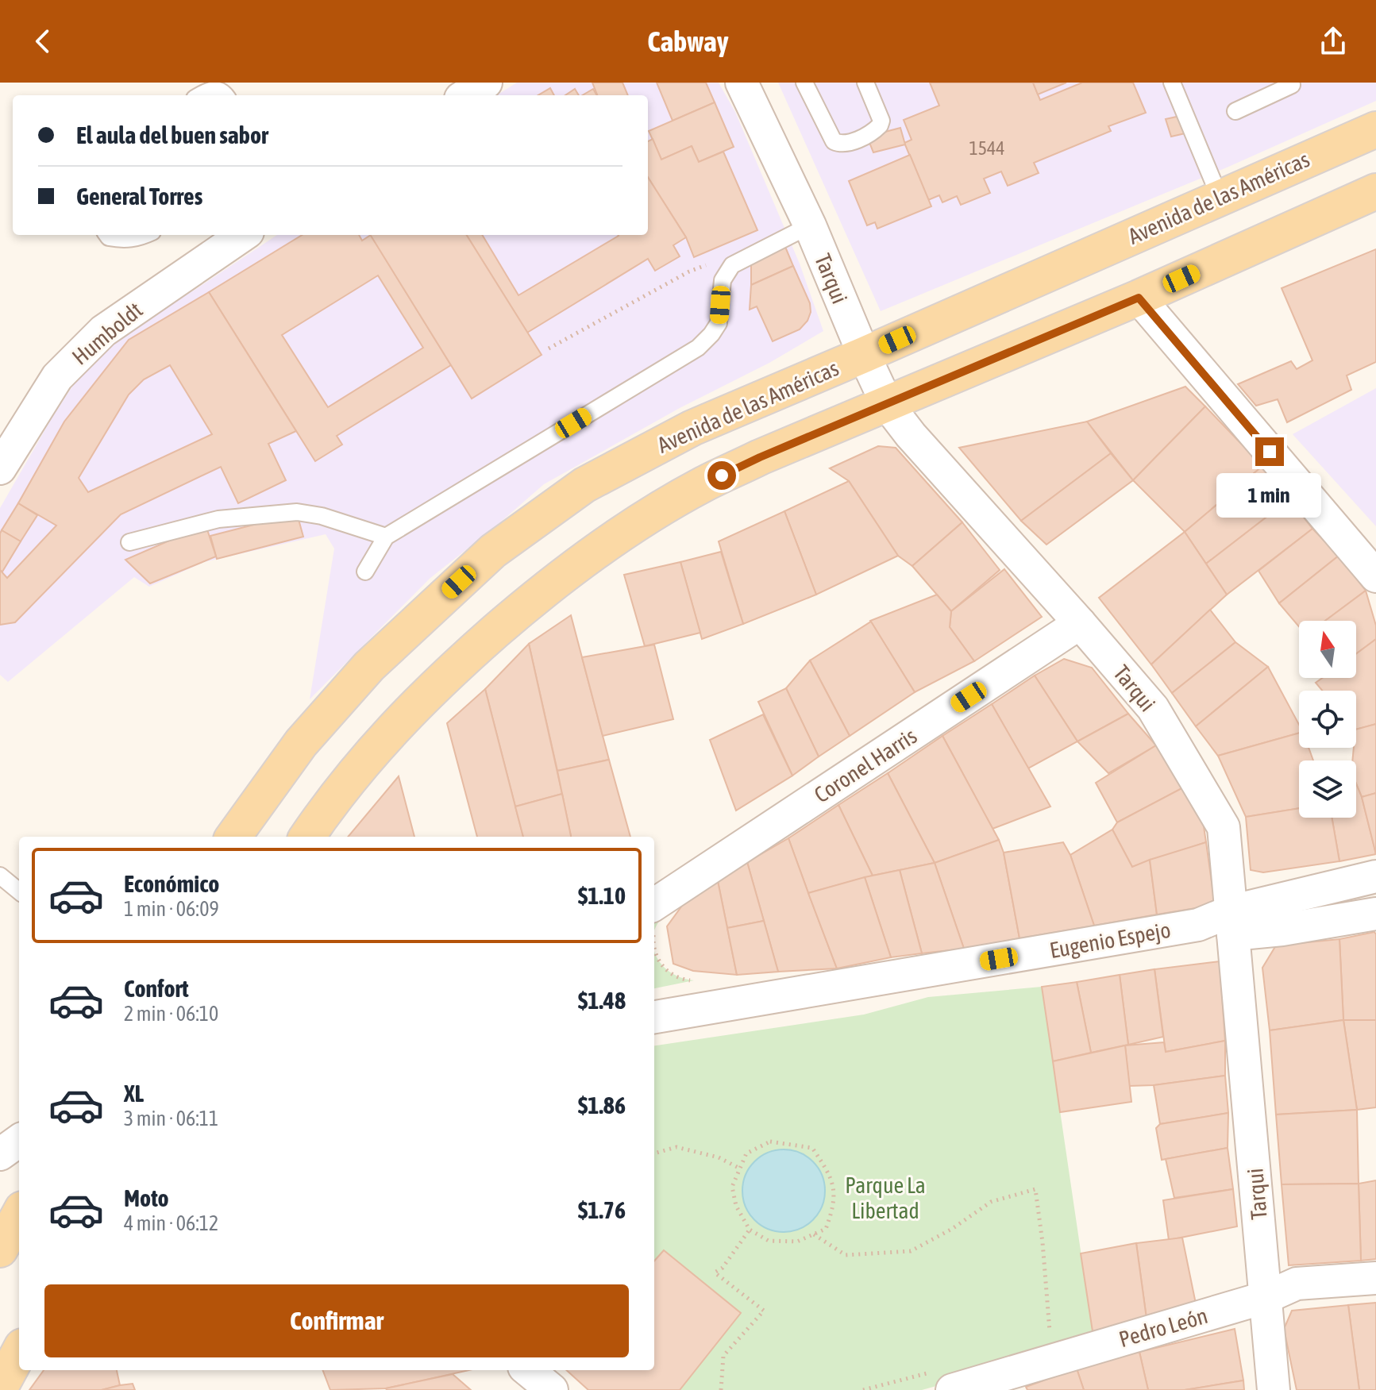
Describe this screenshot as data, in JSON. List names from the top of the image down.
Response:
{
  "streets": {
    "main road": ["Avenida de las Américas"],
    "street": [
      "Tarqui",
      "Humboldt",
      "Coronel Harris",
      "Eugenio Espejo",
      "Pedro León"
    ]
  },
  "crossings": [
    ["Avenida de las Américas", "Tarqui"],
    ["Tarqui", "Coronel Harris"],
    ["Tarqui", "Eugenio Espejo"],
    ["Tarqui", "Pedro León"]
  ],
  "parks": ["Parque La Libertad"],
  "house_numbers": ["1544"],
  "north": "top",
  "page": {
    "header": "Cabway",
    "banner": ["El aula del buen sabor", "General Torres"],
    "bubble": "1 min",
    "list": [
      {
        "name": "Económico",
        "note": "1 min · 06:09",
        "value": "$1.10"
      },
      {
        "name": "Confort",
        "note": "2 min · 06:10",
        "value": "$1.48"
      },
      {
        "name": "XL",
        "note": "3 min · 06:11",
        "value": "$1.86"
      },
      {
        "name": "Moto",
        "note": "4 min · 06:12",
        "value": "$1.76"
      }
    ],
    "buttons": "Confirmar"
  }
}
